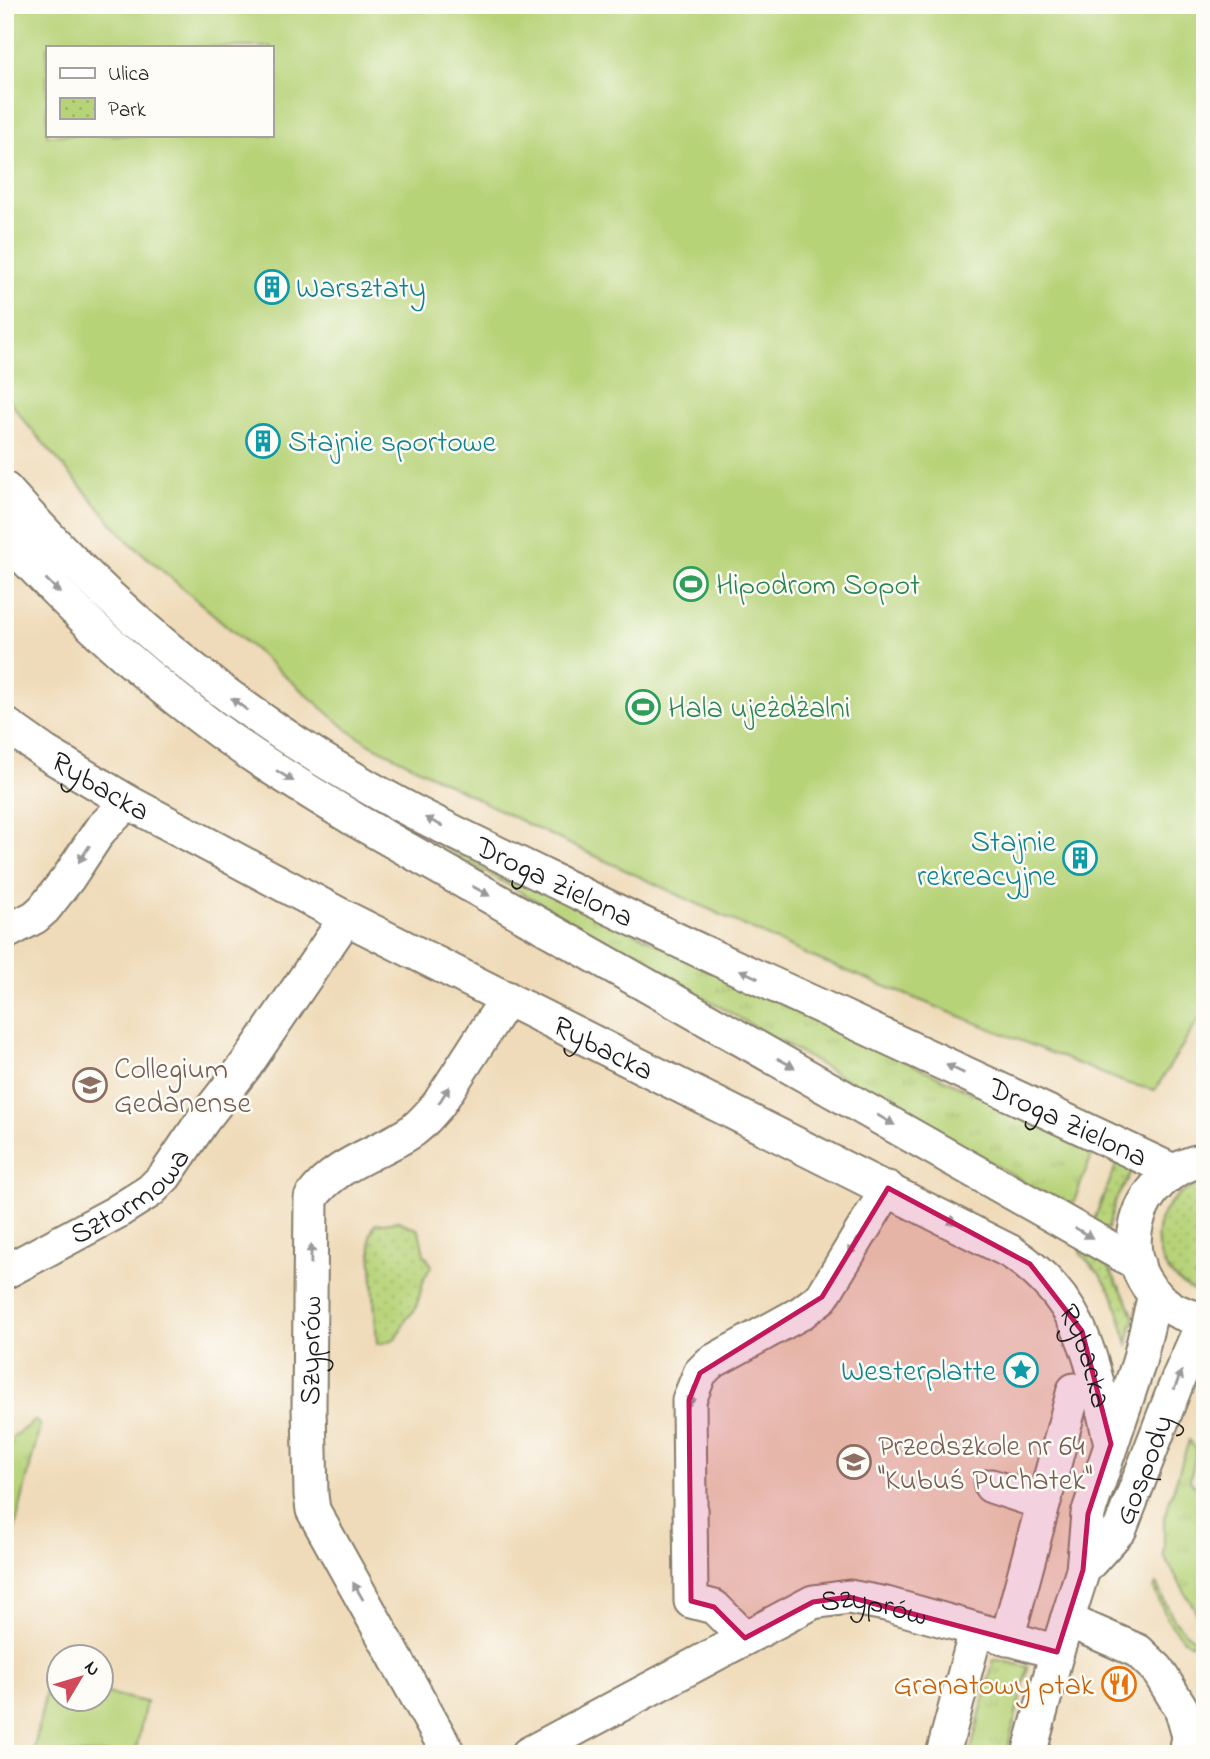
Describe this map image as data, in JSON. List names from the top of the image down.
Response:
{
  "streets": {
    "street": [
      "Rybacka",
      "Droga Zielona",
      "Sztormowa",
      "Szyprów",
      "Gospody"
    ]
  },
  "crossings": [
    ["Rybacka", "Sztormowa"],
    ["Rybacka", "Szyprów"],
    ["Rybacka", "Gospody"],
    ["Szyprów", "Gospody"]
  ],
  "one_way": ["Szyprów"],
  "places": {
    "building": ["Warsztaty", "Stajnie sportowe", "Stajnie rekreacyjne"],
    "sports": ["Hipodrom Sopot", "Hala ujeżdżalni"],
    "school or university": ["Collegium Gedanense", "Przedszkole nr 64 \"Kubuś Puchatek\""],
    "place": ["Westerplatte"],
    "restaurant": ["Granatowy ptak"]
  },
  "legend": ["Ulica", "Park"],
  "north": "top right"
}
